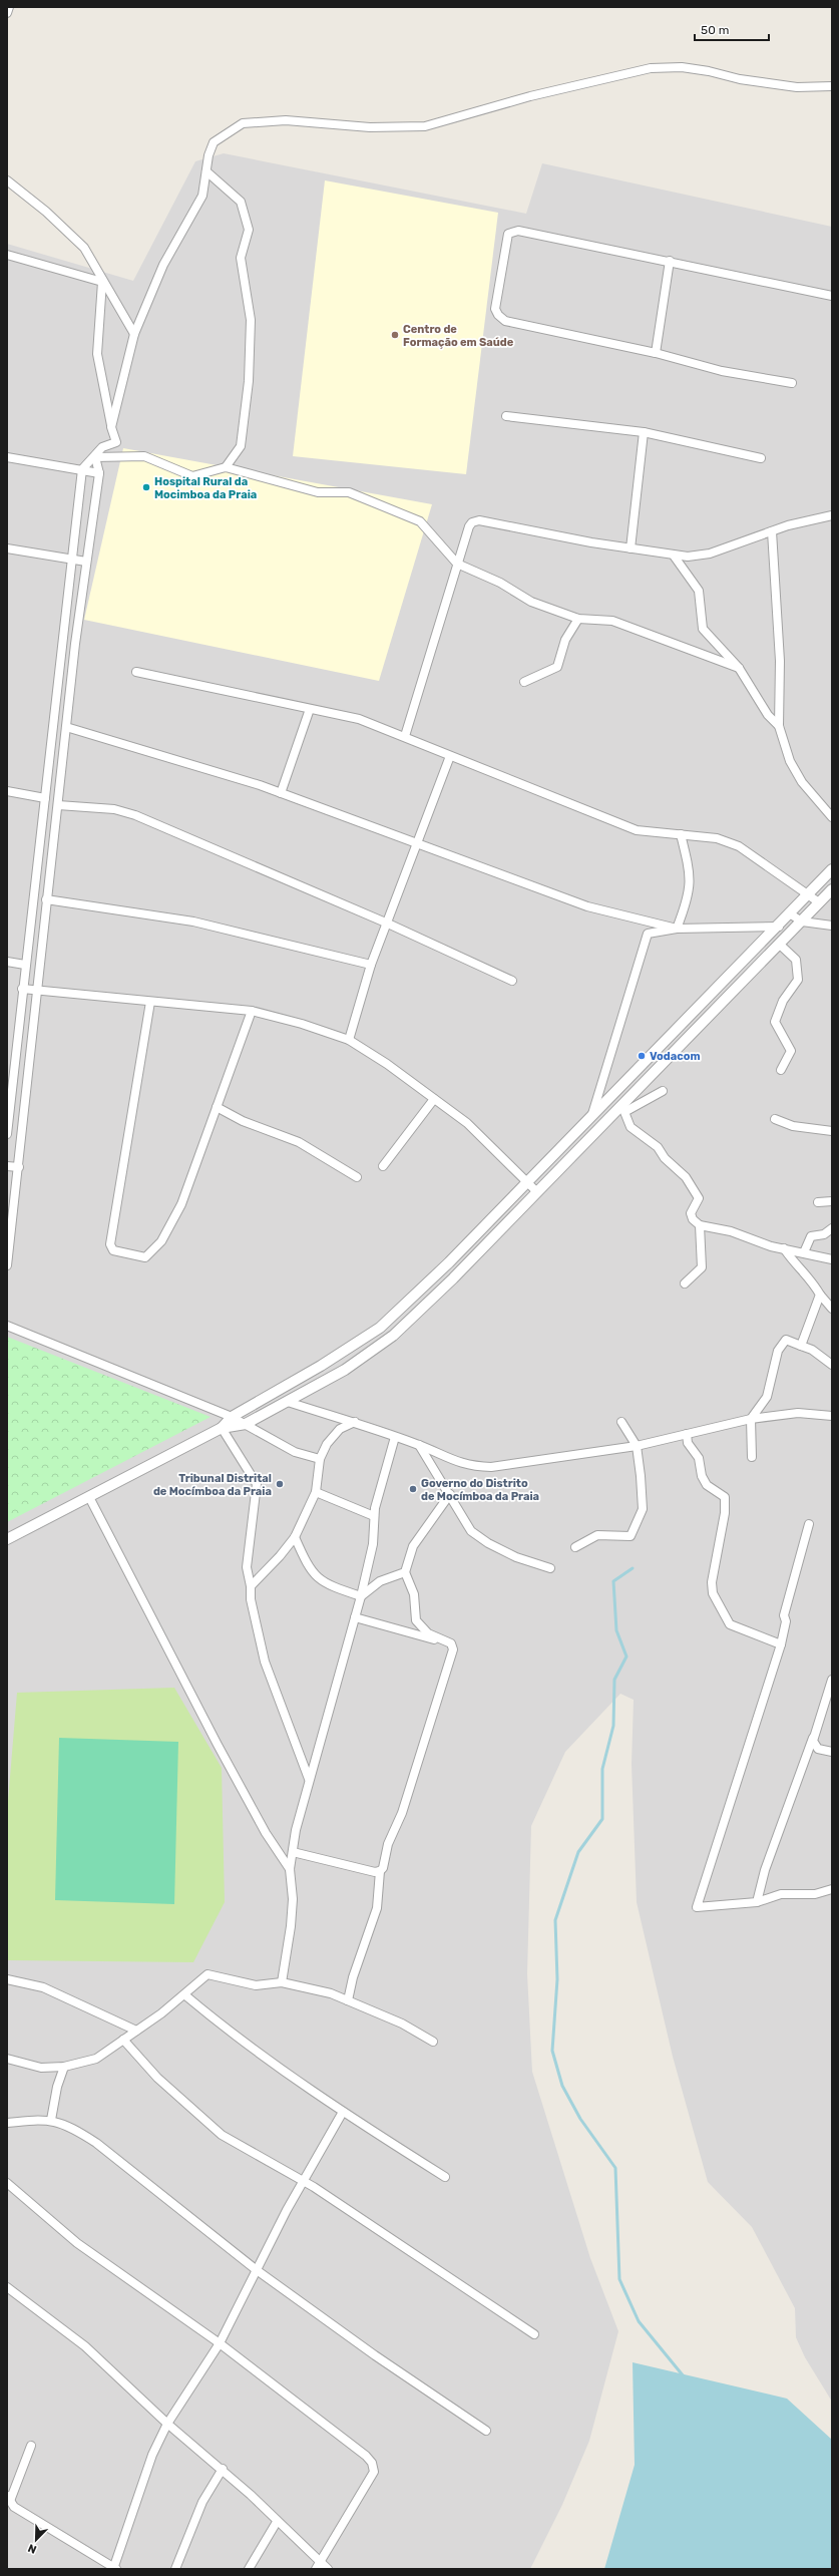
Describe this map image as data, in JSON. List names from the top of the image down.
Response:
{
  "places": [
    "Centro de Formação em Saúde",
    "Hospital Rural da Mocimboa da Praia",
    "Vodacom",
    "Tribunal Distrital de Mocímboa da Praia",
    "Governo do Distrito de Mocímboa da Praia"
  ],
  "scale_bar": "50 m",
  "north": "bottom left"
}
